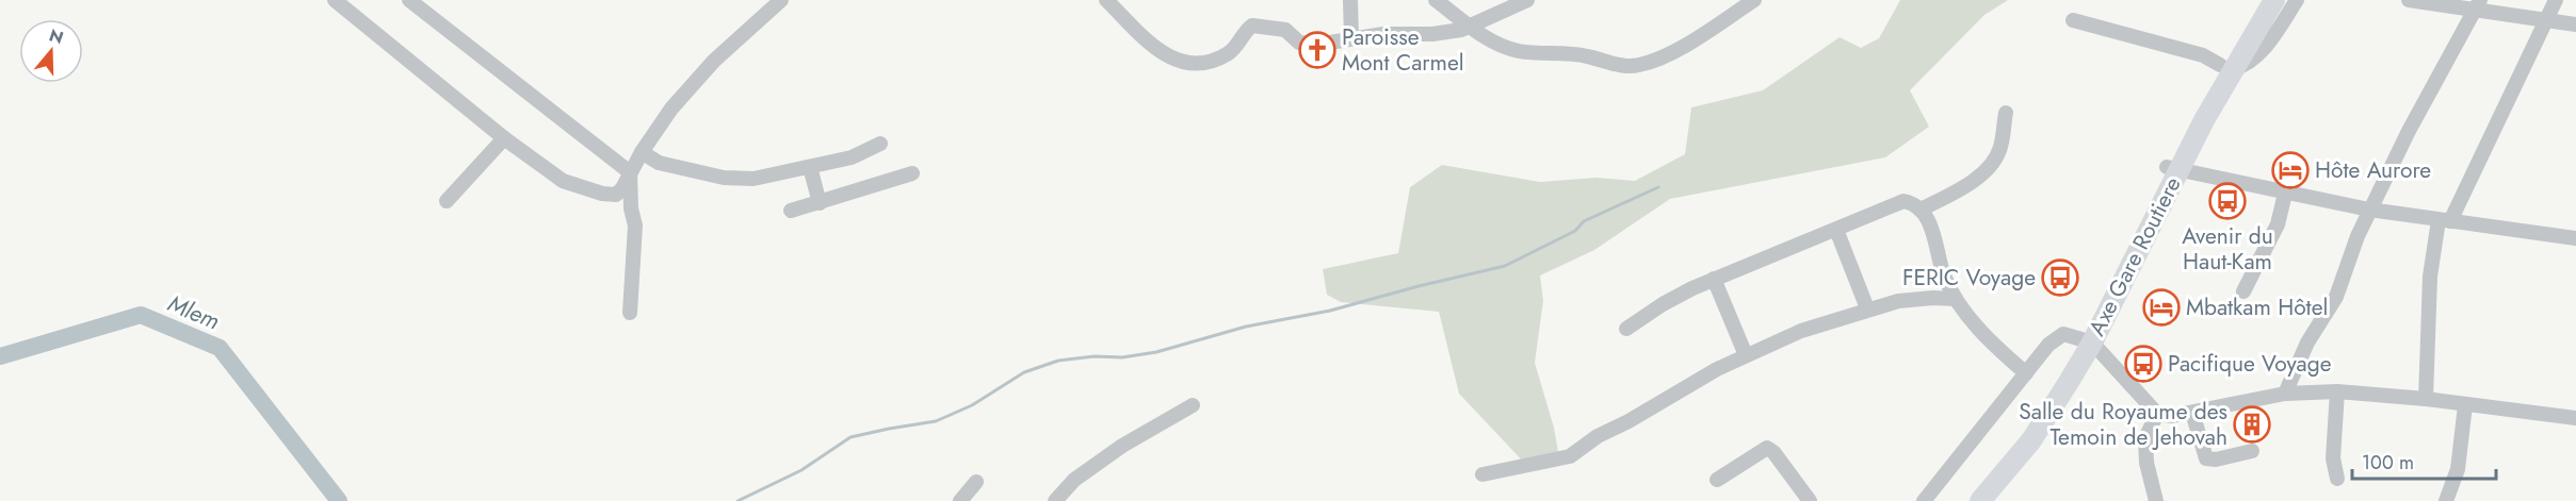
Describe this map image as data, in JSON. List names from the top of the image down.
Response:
{
  "streets": {
    "highway": ["Axe Gare Routiere"]
  },
  "water": ["Mlem"],
  "places": {
    "church": ["Paroisse Mont Carmel"],
    "hotel": ["Hôte Aurore", "Mbatkam Hôtel"],
    "bus stop": ["Avenir du Haut-Kam", "FERIC Voyage", "Pacifique Voyage"],
    "building": ["Salle du Royaume des Temoin de Jehovah"]
  },
  "scale_bar": "100 m",
  "north": "top"
}
